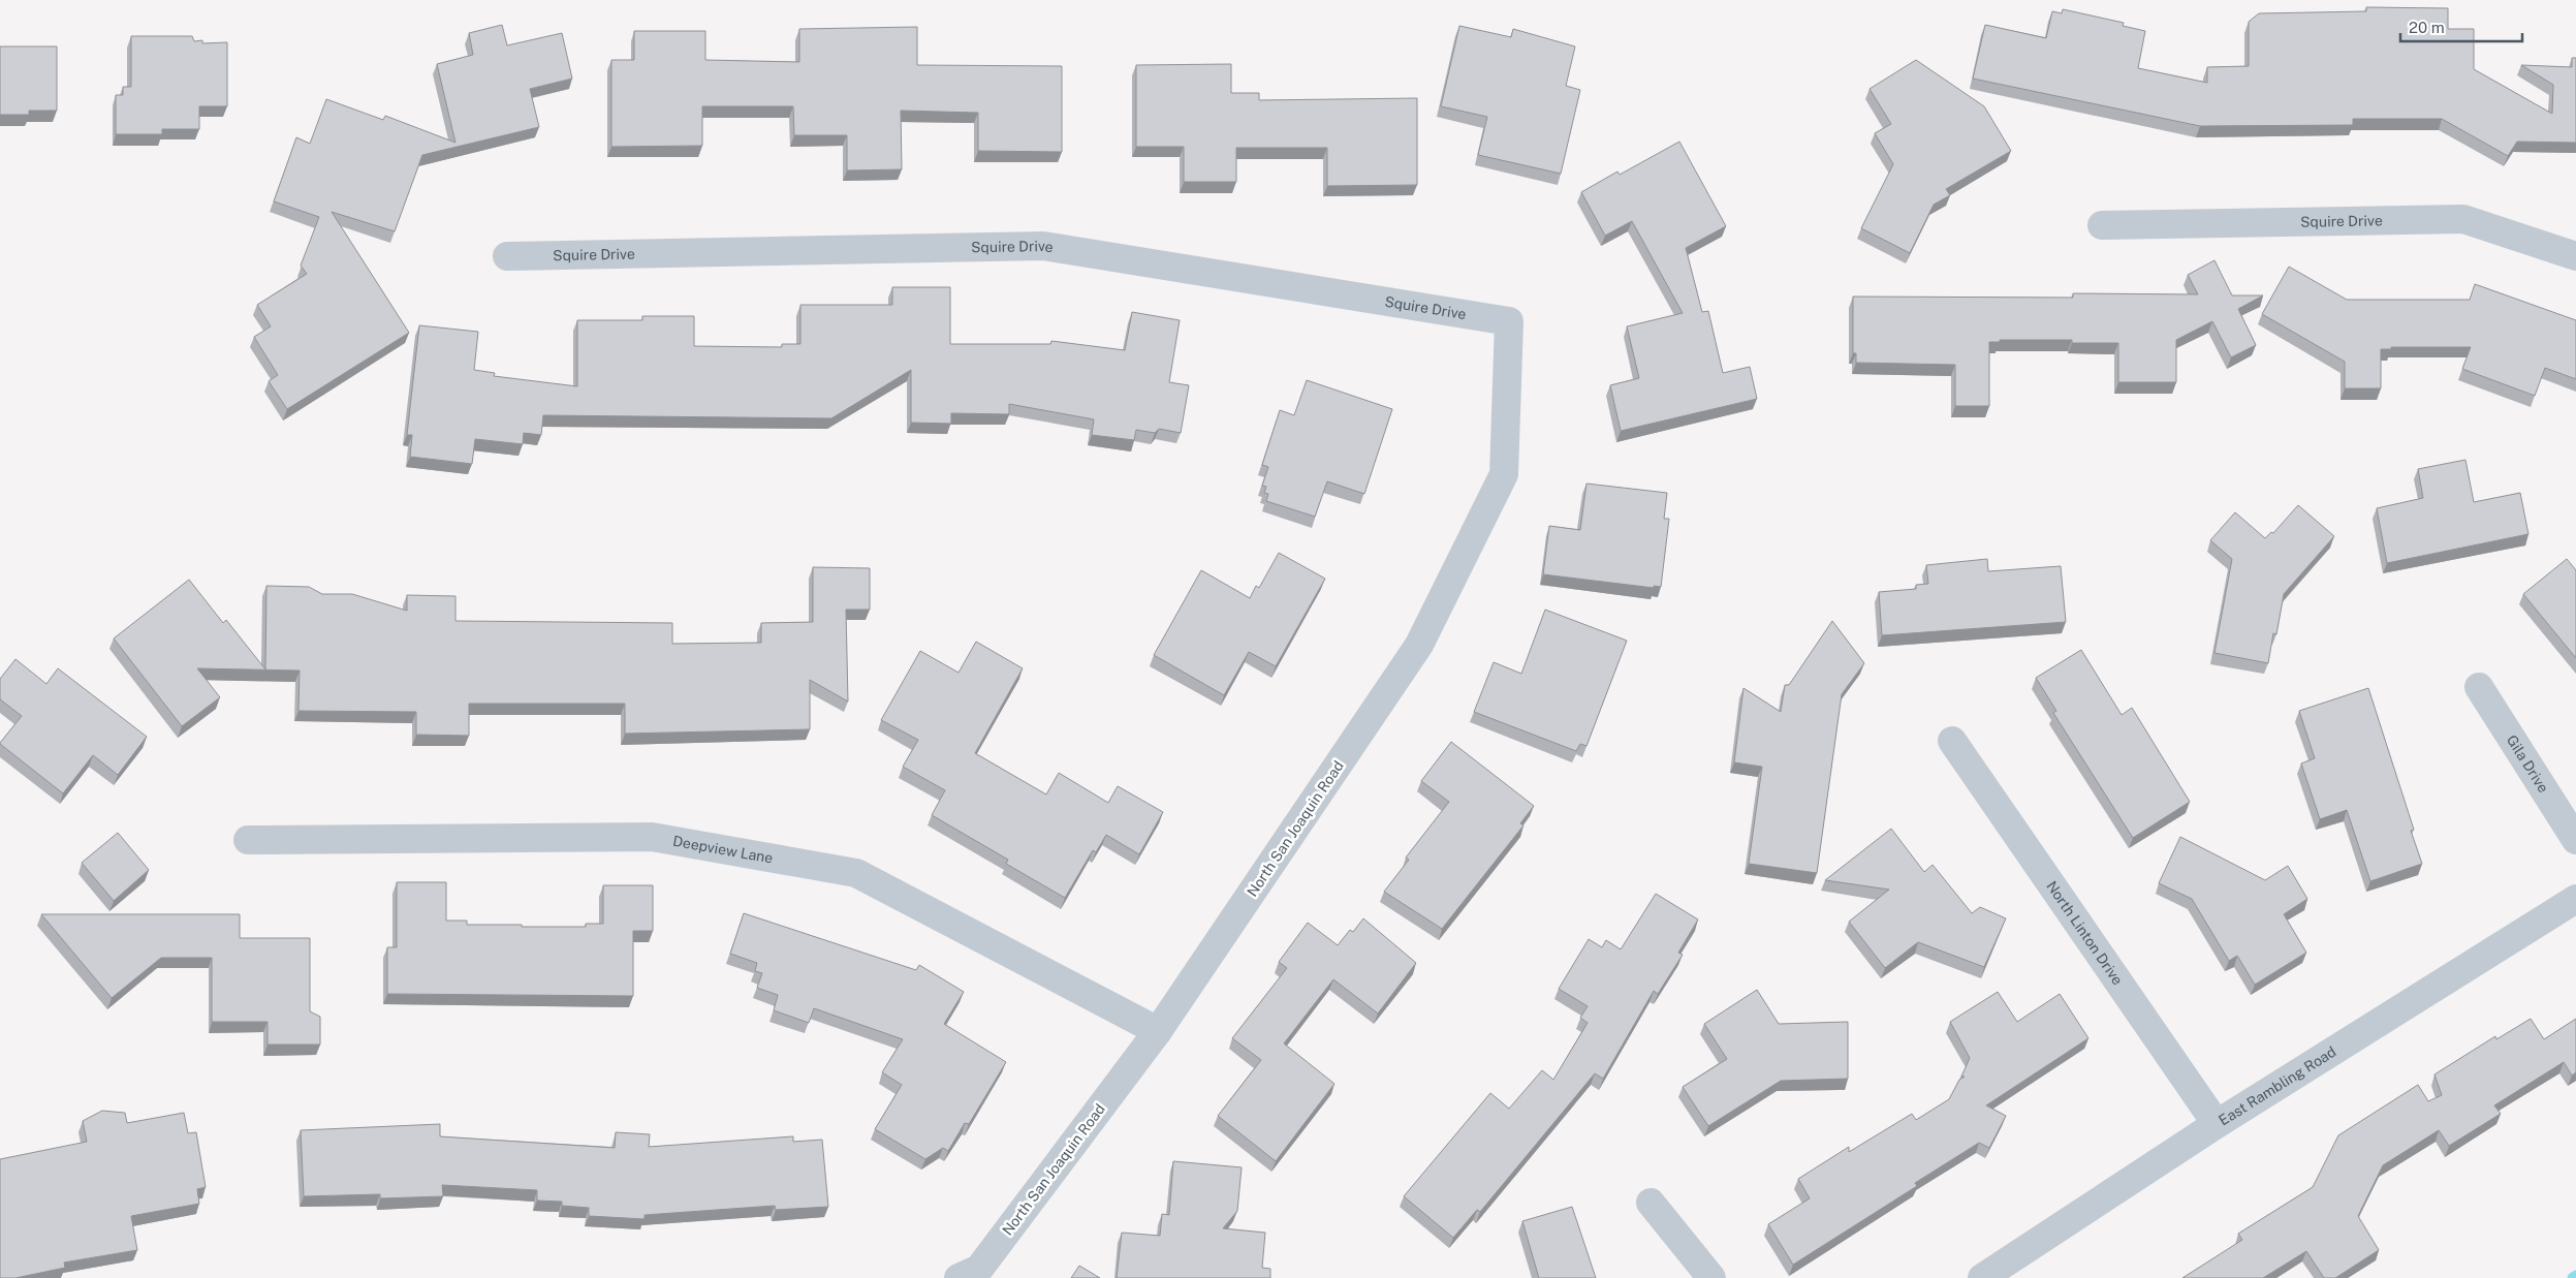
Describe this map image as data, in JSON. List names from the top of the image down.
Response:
{
  "streets": {
    "street": [
      "Squire Drive",
      "Gila Drive",
      "North San Joaquin Road",
      "Deepview Lane",
      "North Linton Drive",
      "East Rambling Road"
    ]
  },
  "crossings": [
    ["Squire Drive", "North San Joaquin Road"],
    ["North San Joaquin Road", "Deepview Lane"],
    ["North Linton Drive", "East Rambling Road"]
  ],
  "scale_bar": "20 m"
}
